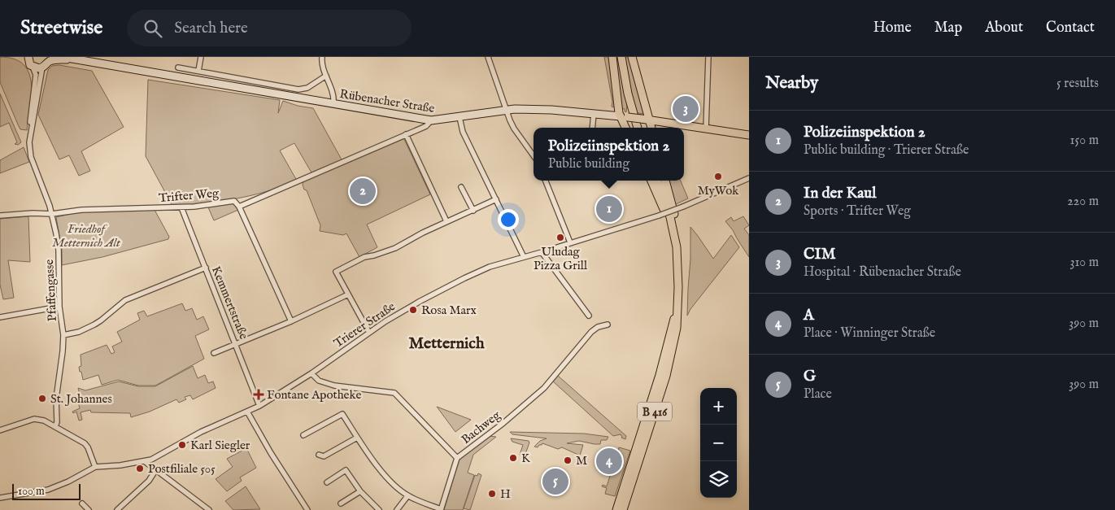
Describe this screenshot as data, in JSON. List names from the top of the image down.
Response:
{
  "streets": {
    "main road": ["Rübenacher Straße", "B 416"],
    "street": [
      "Trifter Weg",
      "Pfaffengasse",
      "Kemmertstraße",
      "Trierer Straße",
      "Bachweg"
    ]
  },
  "crossings": [
    ["Rübenacher Straße", "Pfaffengasse"],
    ["Trifter Weg", "Pfaffengasse"],
    ["Trifter Weg", "Kemmertstraße"],
    ["Kemmertstraße", "Trierer Straße"],
    ["Trierer Straße", "Bachweg"]
  ],
  "districts": ["Metternich"],
  "parks": ["Friedhof Metternich Alt"],
  "places": {
    "other": [
      "MyWok",
      "Uludag Pizza Grill",
      "Rosa Marx",
      "St. Johannes",
      "Karl Siegler",
      "K",
      "M",
      "Postfiliale 505",
      "H"
    ],
    "health": ["Fontane Apotheke"]
  },
  "scale_bar": "100 m",
  "page": {
    "header": "Streetwise",
    "search": "Search here",
    "nav": [
      "Home",
      "Map",
      "About",
      "Contact"
    ],
    "heading": ["Nearby", "5 results"],
    "pins": [
      "3",
      "2",
      "1",
      "4",
      "5"
    ],
    "list": [
      {
        "mark": "1",
        "name": "Polizeiinspektion 2",
        "note": "Public building · Trierer Straße",
        "value": "150 m"
      },
      {
        "mark": "2",
        "name": "In der Kaul",
        "note": "Sports · Trifter Weg",
        "value": "220 m"
      },
      {
        "mark": "3",
        "name": "CIM",
        "note": "Hospital · Rübenacher Straße",
        "value": "310 m"
      },
      {
        "mark": "4",
        "name": "A",
        "note": "Place · Winninger Straße",
        "value": "390 m"
      },
      {
        "mark": "5",
        "name": "G",
        "note": "Place",
        "value": "390 m"
      }
    ],
    "popup": ["Polizeiinspektion 2", "Public building"],
    "map_buttons": ["+", "−"],
    "scale": "100 m"
  }
}
